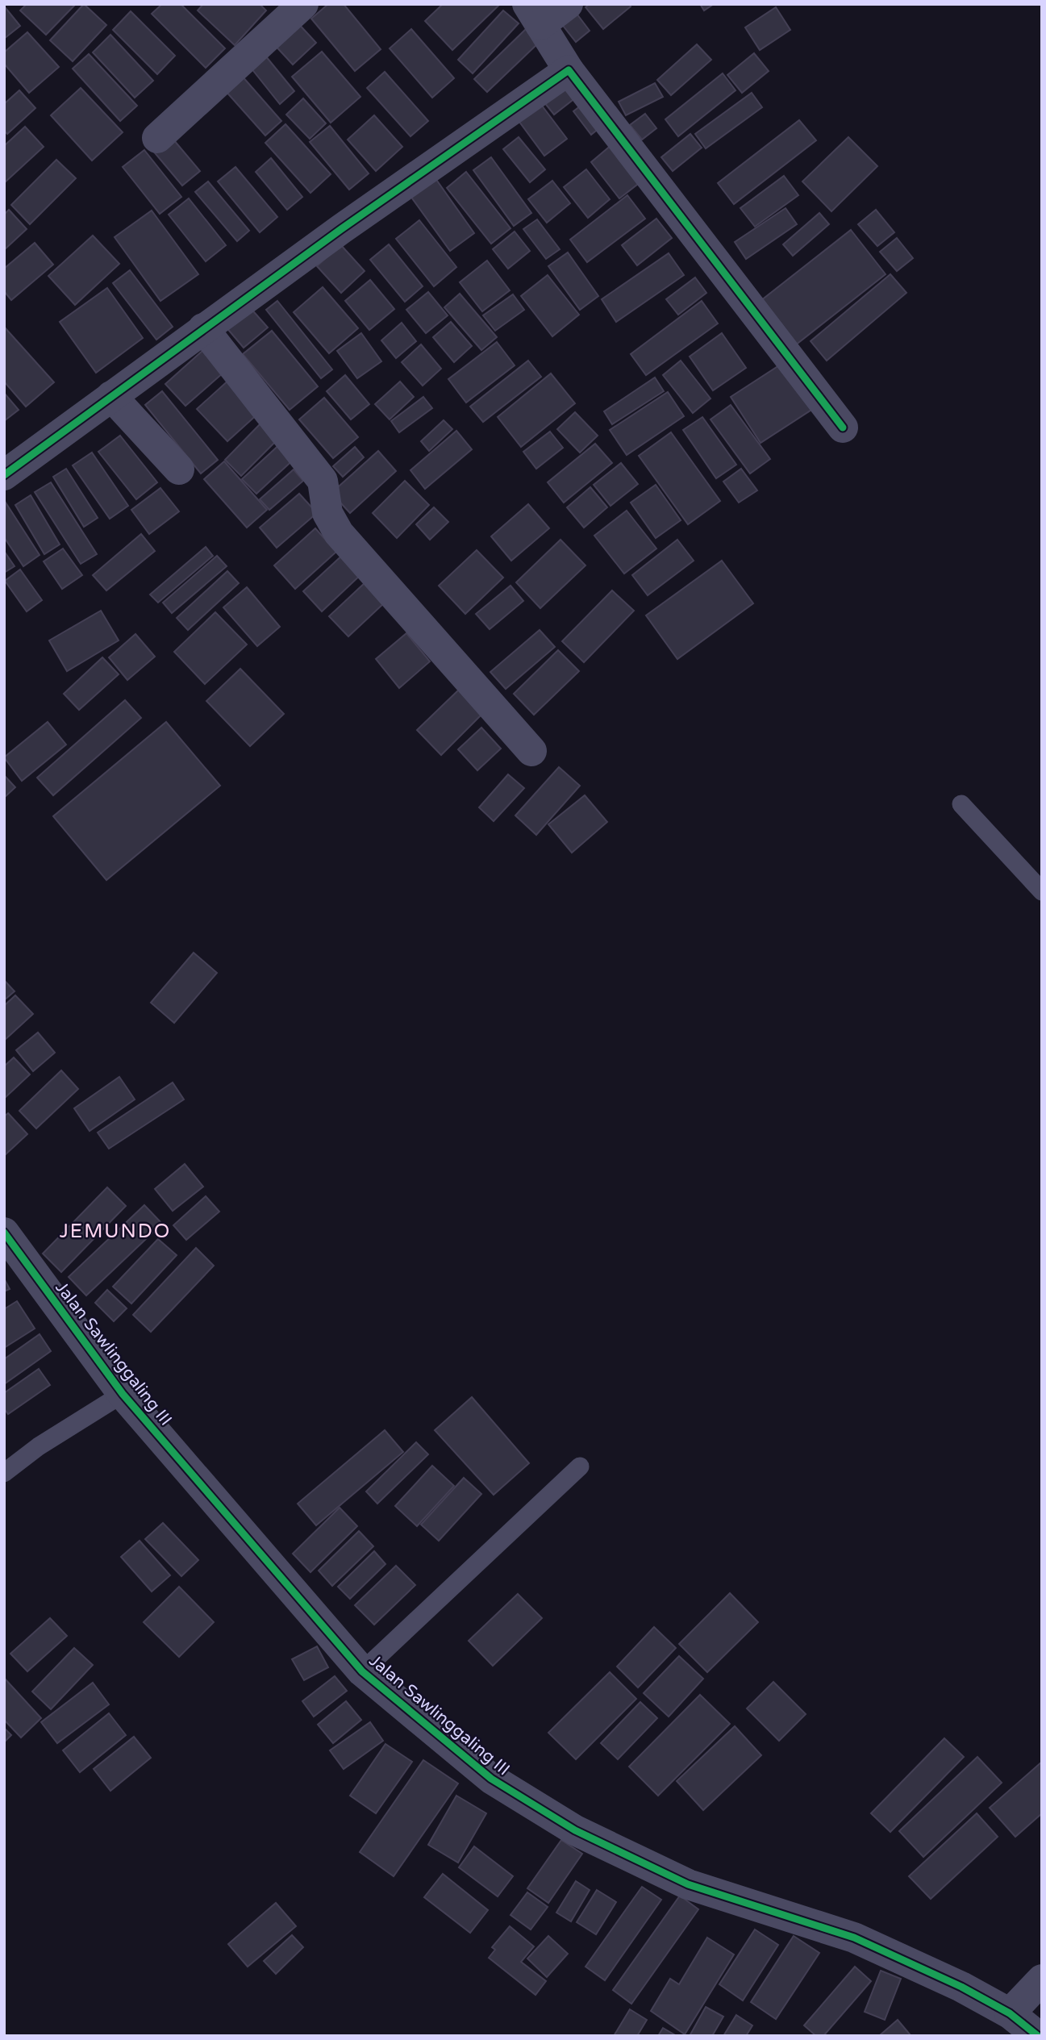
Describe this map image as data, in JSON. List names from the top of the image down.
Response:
{
  "streets": {
    "street": ["Jalan Sawlinggaling III"]
  },
  "districts": ["JEMUNDO"]
}
